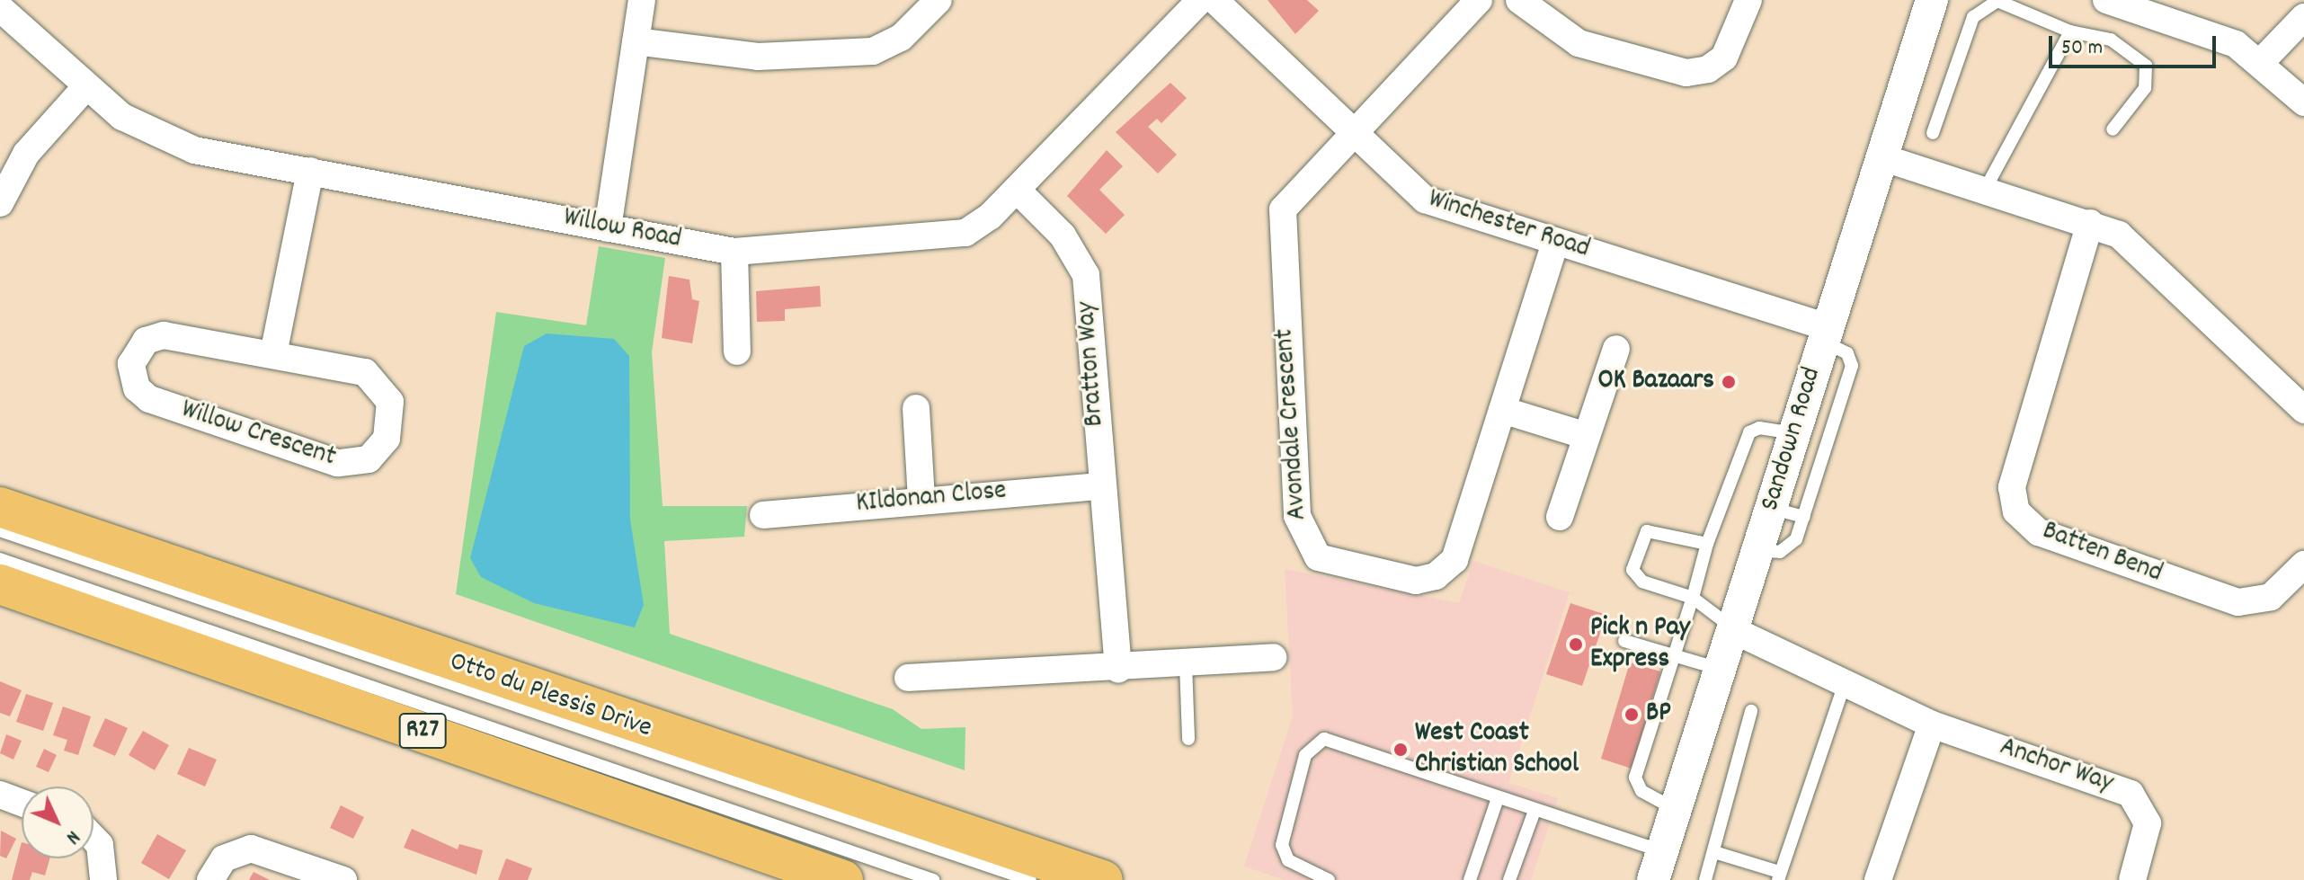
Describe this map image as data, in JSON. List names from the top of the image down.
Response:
{
  "streets": {
    "main road": ["Otto du Plessis Drive", "R27"],
    "street": [
      "Winchester Road",
      "Willow Road",
      "Bratton Way",
      "Avondale Crescent",
      "Willow Crescent",
      "Sandown Road",
      "KIldonan Close",
      "Batten Bend",
      "Anchor Way"
    ]
  },
  "crossings": [
    ["Winchester Road", "Avondale Crescent"],
    ["Winchester Road", "Sandown Road"],
    ["Willow Road", "Bratton Way"],
    ["Bratton Way", "KIldonan Close"],
    ["Sandown Road", "Anchor Way"]
  ],
  "places": [
    "OK Bazaars",
    "Pick n Pay Express",
    "BP",
    "West Coast Christian School"
  ],
  "scale_bar": "50 m",
  "north": "bottom right"
}
